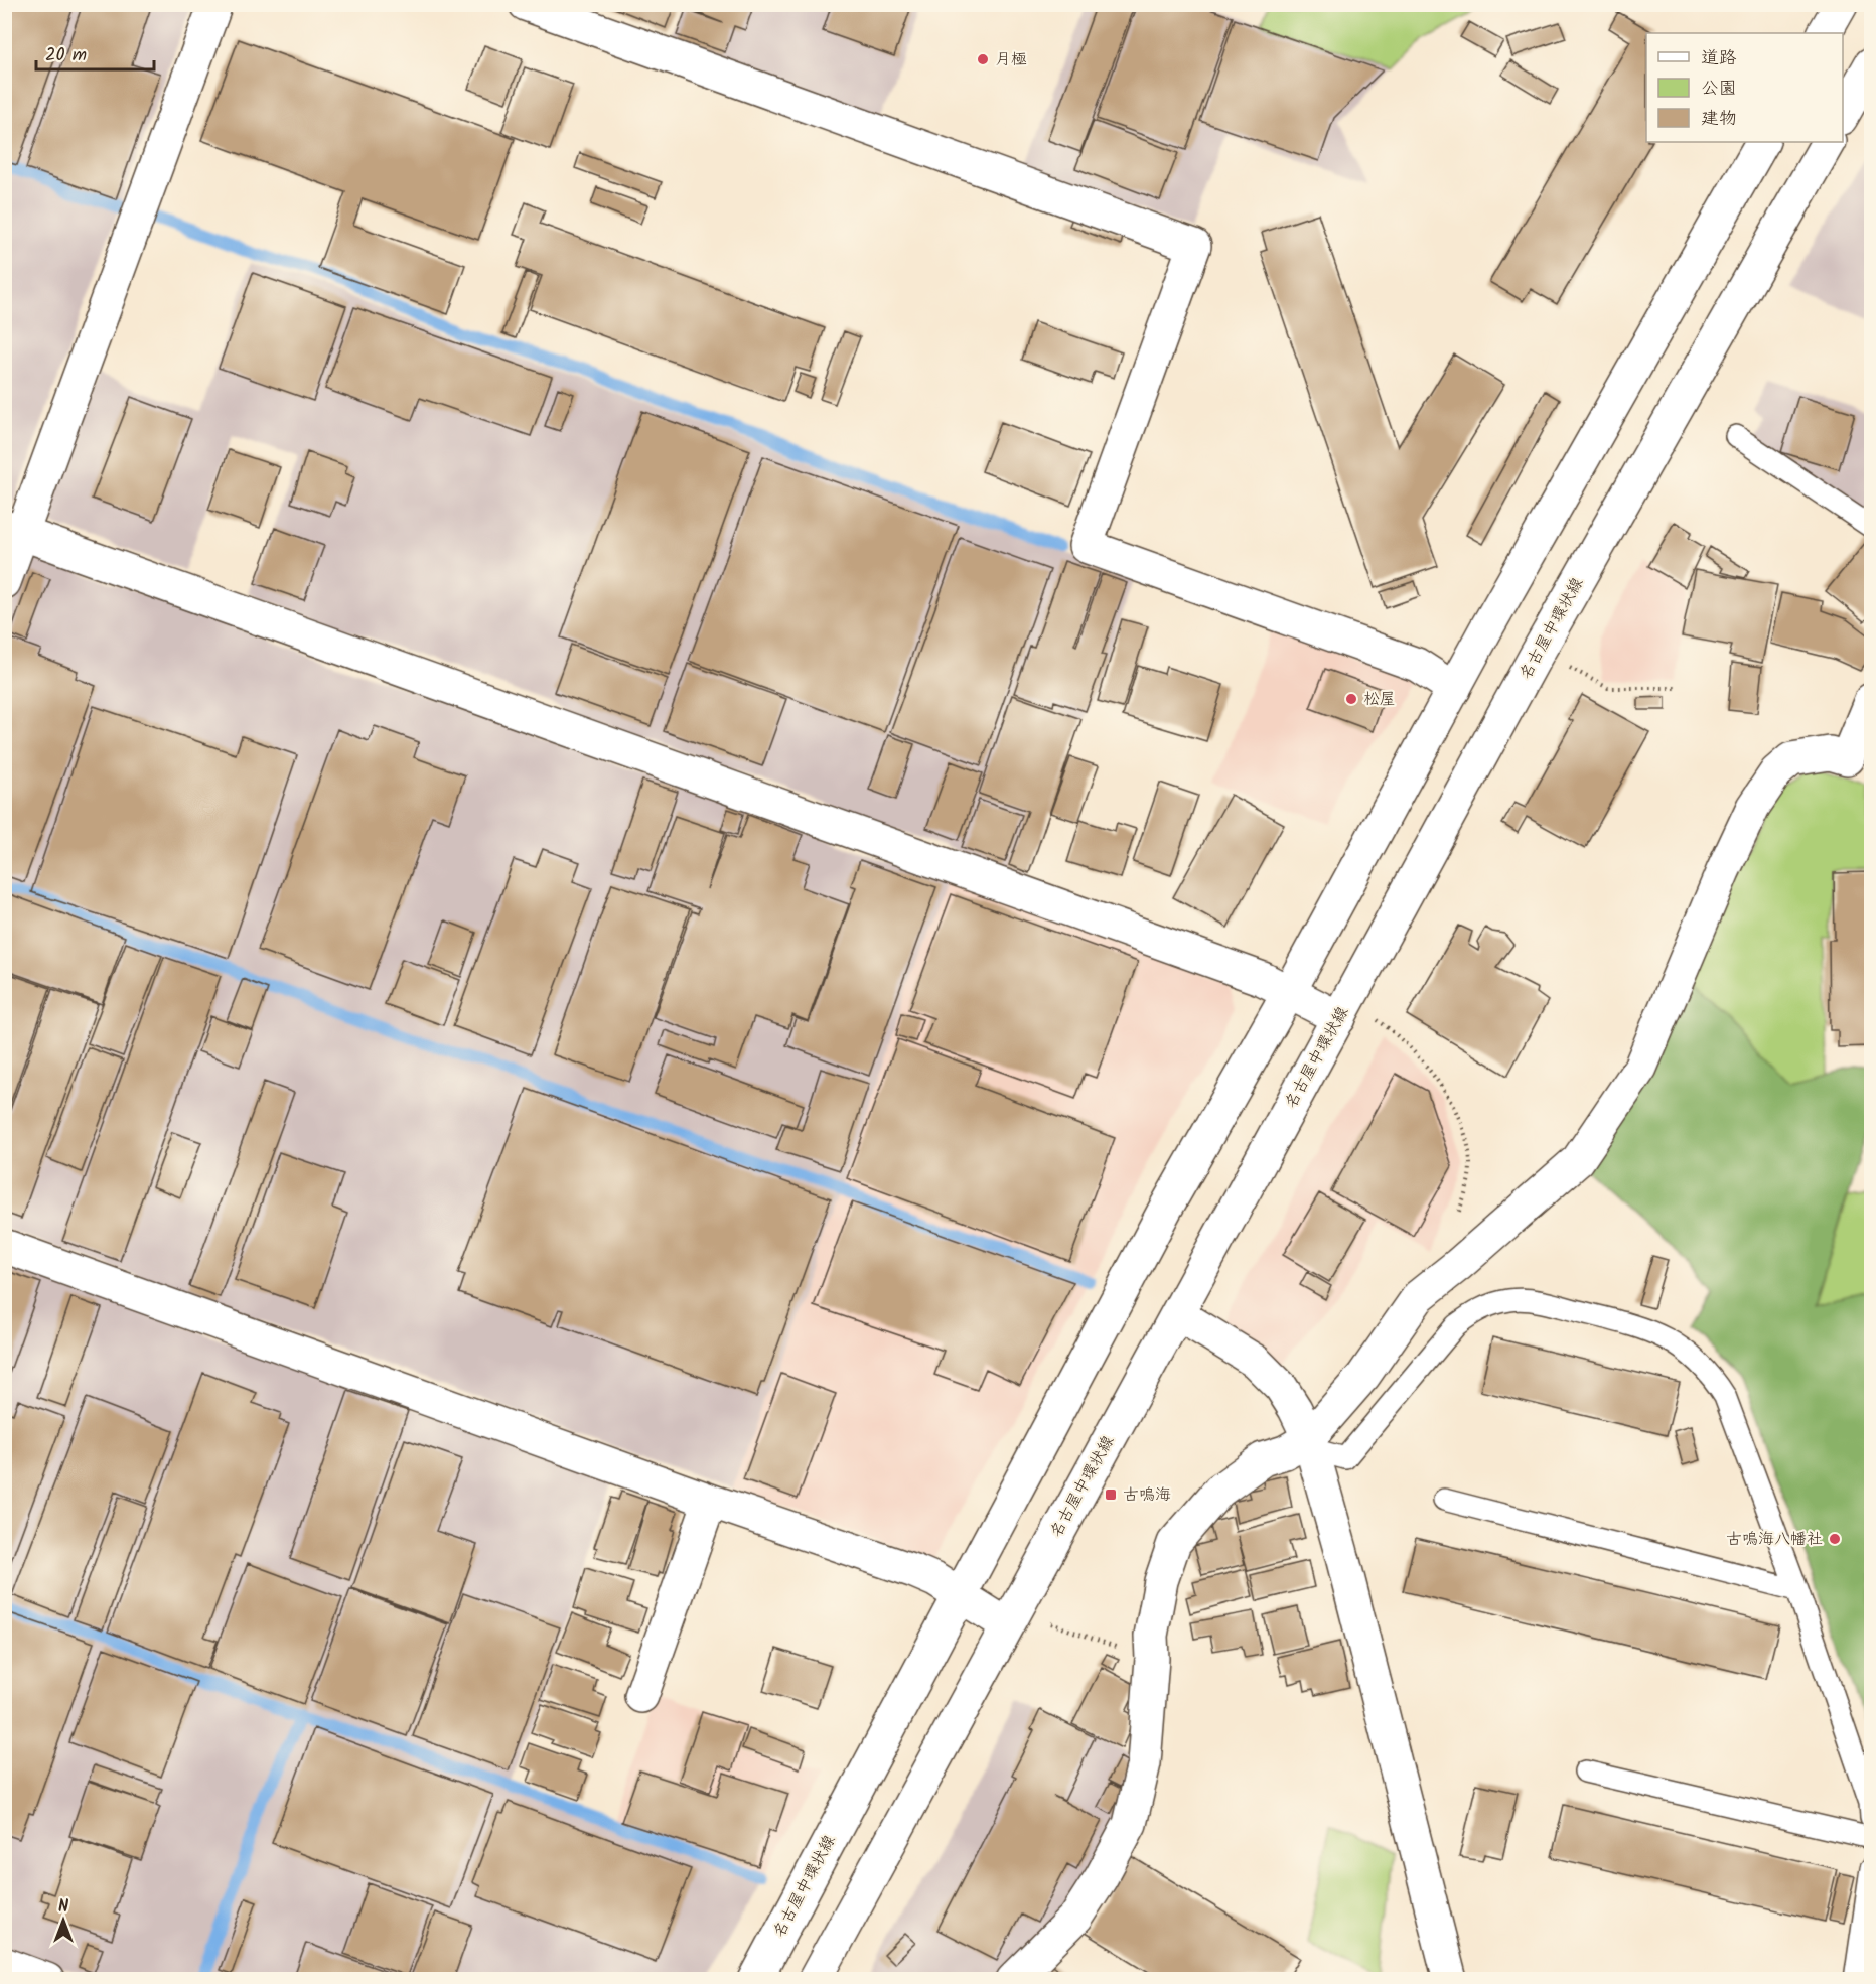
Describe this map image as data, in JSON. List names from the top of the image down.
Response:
{
  "streets": {
    "street": ["名古屋中環状線"]
  },
  "places": {
    "other": ["月極", "松屋", "古鳴海八幡社"],
    "transit": ["古鳴海"]
  },
  "legend": ["道路", "公園", "建物"],
  "scale_bar": "20 m",
  "north": "top"
}
